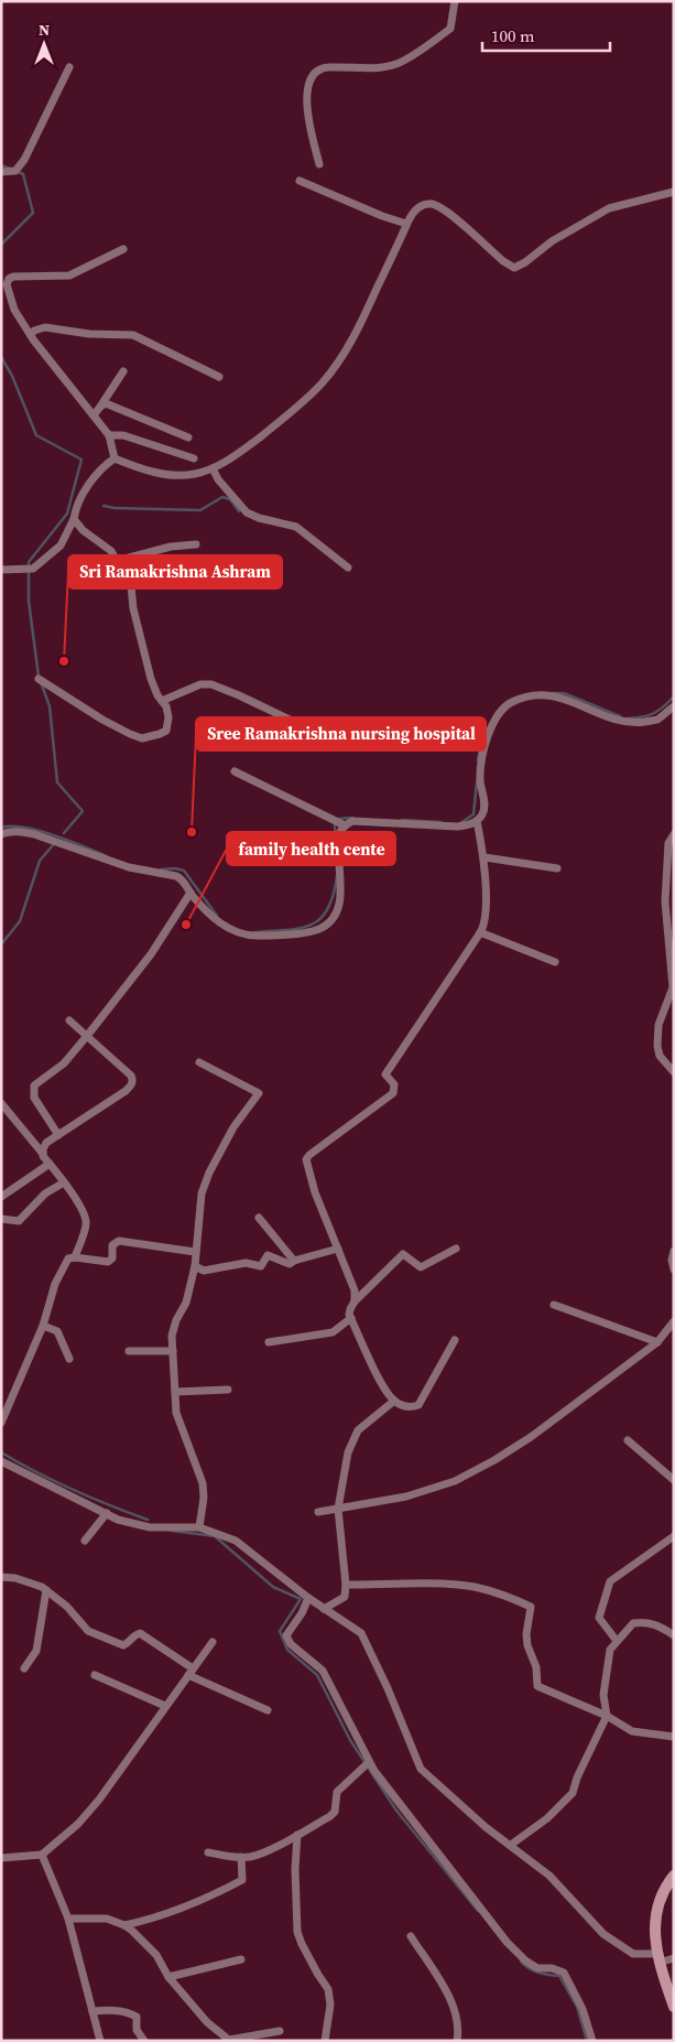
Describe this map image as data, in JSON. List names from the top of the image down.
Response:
{
  "places": ["Sri Ramakrishna Ashram", "Sree Ramakrishna nursing hospital", "family health cente"],
  "scale_bar": "100 m",
  "north": "top"
}
